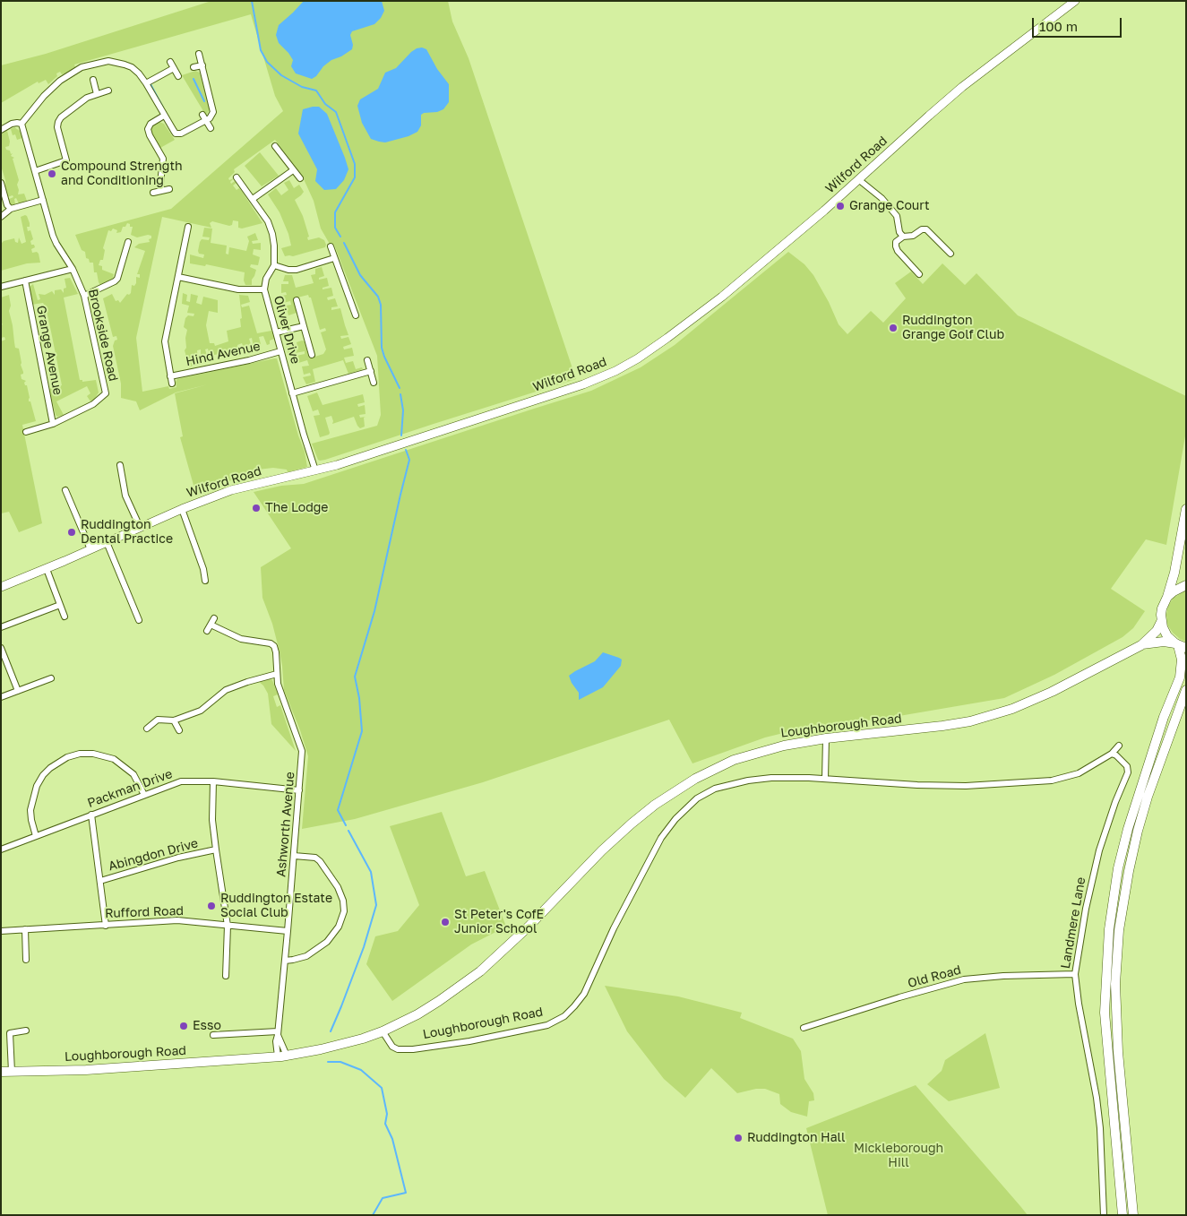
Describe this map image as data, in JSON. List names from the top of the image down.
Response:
{
  "streets": {
    "main road": ["Wilford Road", "Loughborough Road"],
    "street": [
      "Oliver Drive",
      "Brookside Road",
      "Grange Avenue",
      "Hind Avenue",
      "Packman Drive",
      "Ashworth Avenue",
      "Abingdon Drive",
      "Rufford Road",
      "Landmere Lane",
      "Old Road"
    ]
  },
  "crossings": [
    ["Wilford Road", "Oliver Drive"],
    ["Oliver Drive", "Hind Avenue"],
    ["Brookside Road", "Grange Avenue"],
    ["Loughborough Road", "Ashworth Avenue"],
    ["Loughborough Road", "Landmere Lane"],
    ["Packman Drive", "Ashworth Avenue"],
    ["Ashworth Avenue", "Rufford Road"],
    ["Abingdon Drive", "Rufford Road"],
    ["Landmere Lane", "Old Road"]
  ],
  "parks": ["Mickleborough Hill"],
  "places": [
    "Compound Strength and Conditioning",
    "Grange Court",
    "Ruddington Grange Golf Club",
    "The Lodge",
    "Ruddington Dental Practice",
    "Ruddington Estate Social Club",
    "St Peter's CofE Junior School",
    "Esso",
    "Ruddington Hall"
  ],
  "scale_bar": "100 m"
}
